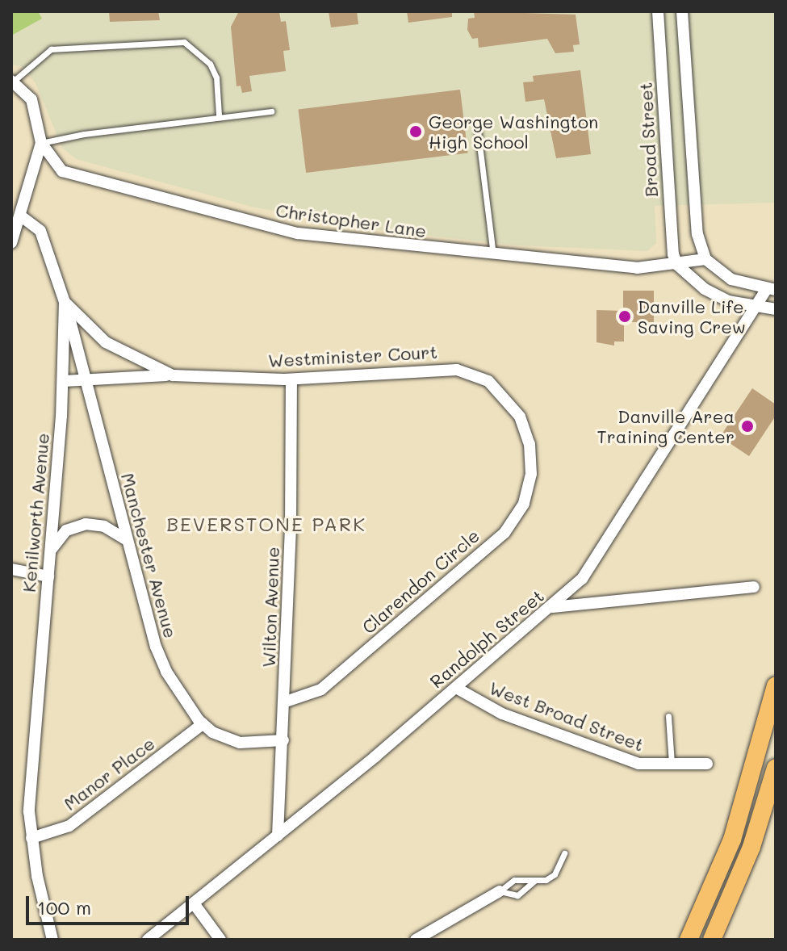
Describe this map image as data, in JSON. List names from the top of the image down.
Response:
{
  "streets": {
    "street": [
      "Broad Street",
      "Christopher Lane",
      "Westminister Court",
      "Kenilworth Avenue",
      "Manchester Avenue",
      "Clarendon Circle",
      "Wilton Avenue",
      "Randolph Street",
      "West Broad Street",
      "Manor Place"
    ]
  },
  "crossings": [
    ["Broad Street", "Christopher Lane"],
    ["Westminister Court", "Kenilworth Avenue"],
    ["Westminister Court", "Manchester Avenue"],
    ["Westminister Court", "Clarendon Circle"],
    ["Westminister Court", "Wilton Avenue"],
    ["Kenilworth Avenue", "Manchester Avenue"],
    ["Kenilworth Avenue", "Manor Place"],
    ["Manchester Avenue", "Wilton Avenue"],
    ["Manchester Avenue", "Manor Place"],
    ["Clarendon Circle", "Wilton Avenue"],
    ["Wilton Avenue", "Randolph Street"],
    ["Randolph Street", "West Broad Street"]
  ],
  "districts": ["BEVERSTONE PARK"],
  "places": ["George Washington High School", "Danville Life Saving Crew", "Danville Area Training Center"],
  "scale_bar": "100 m"
}
